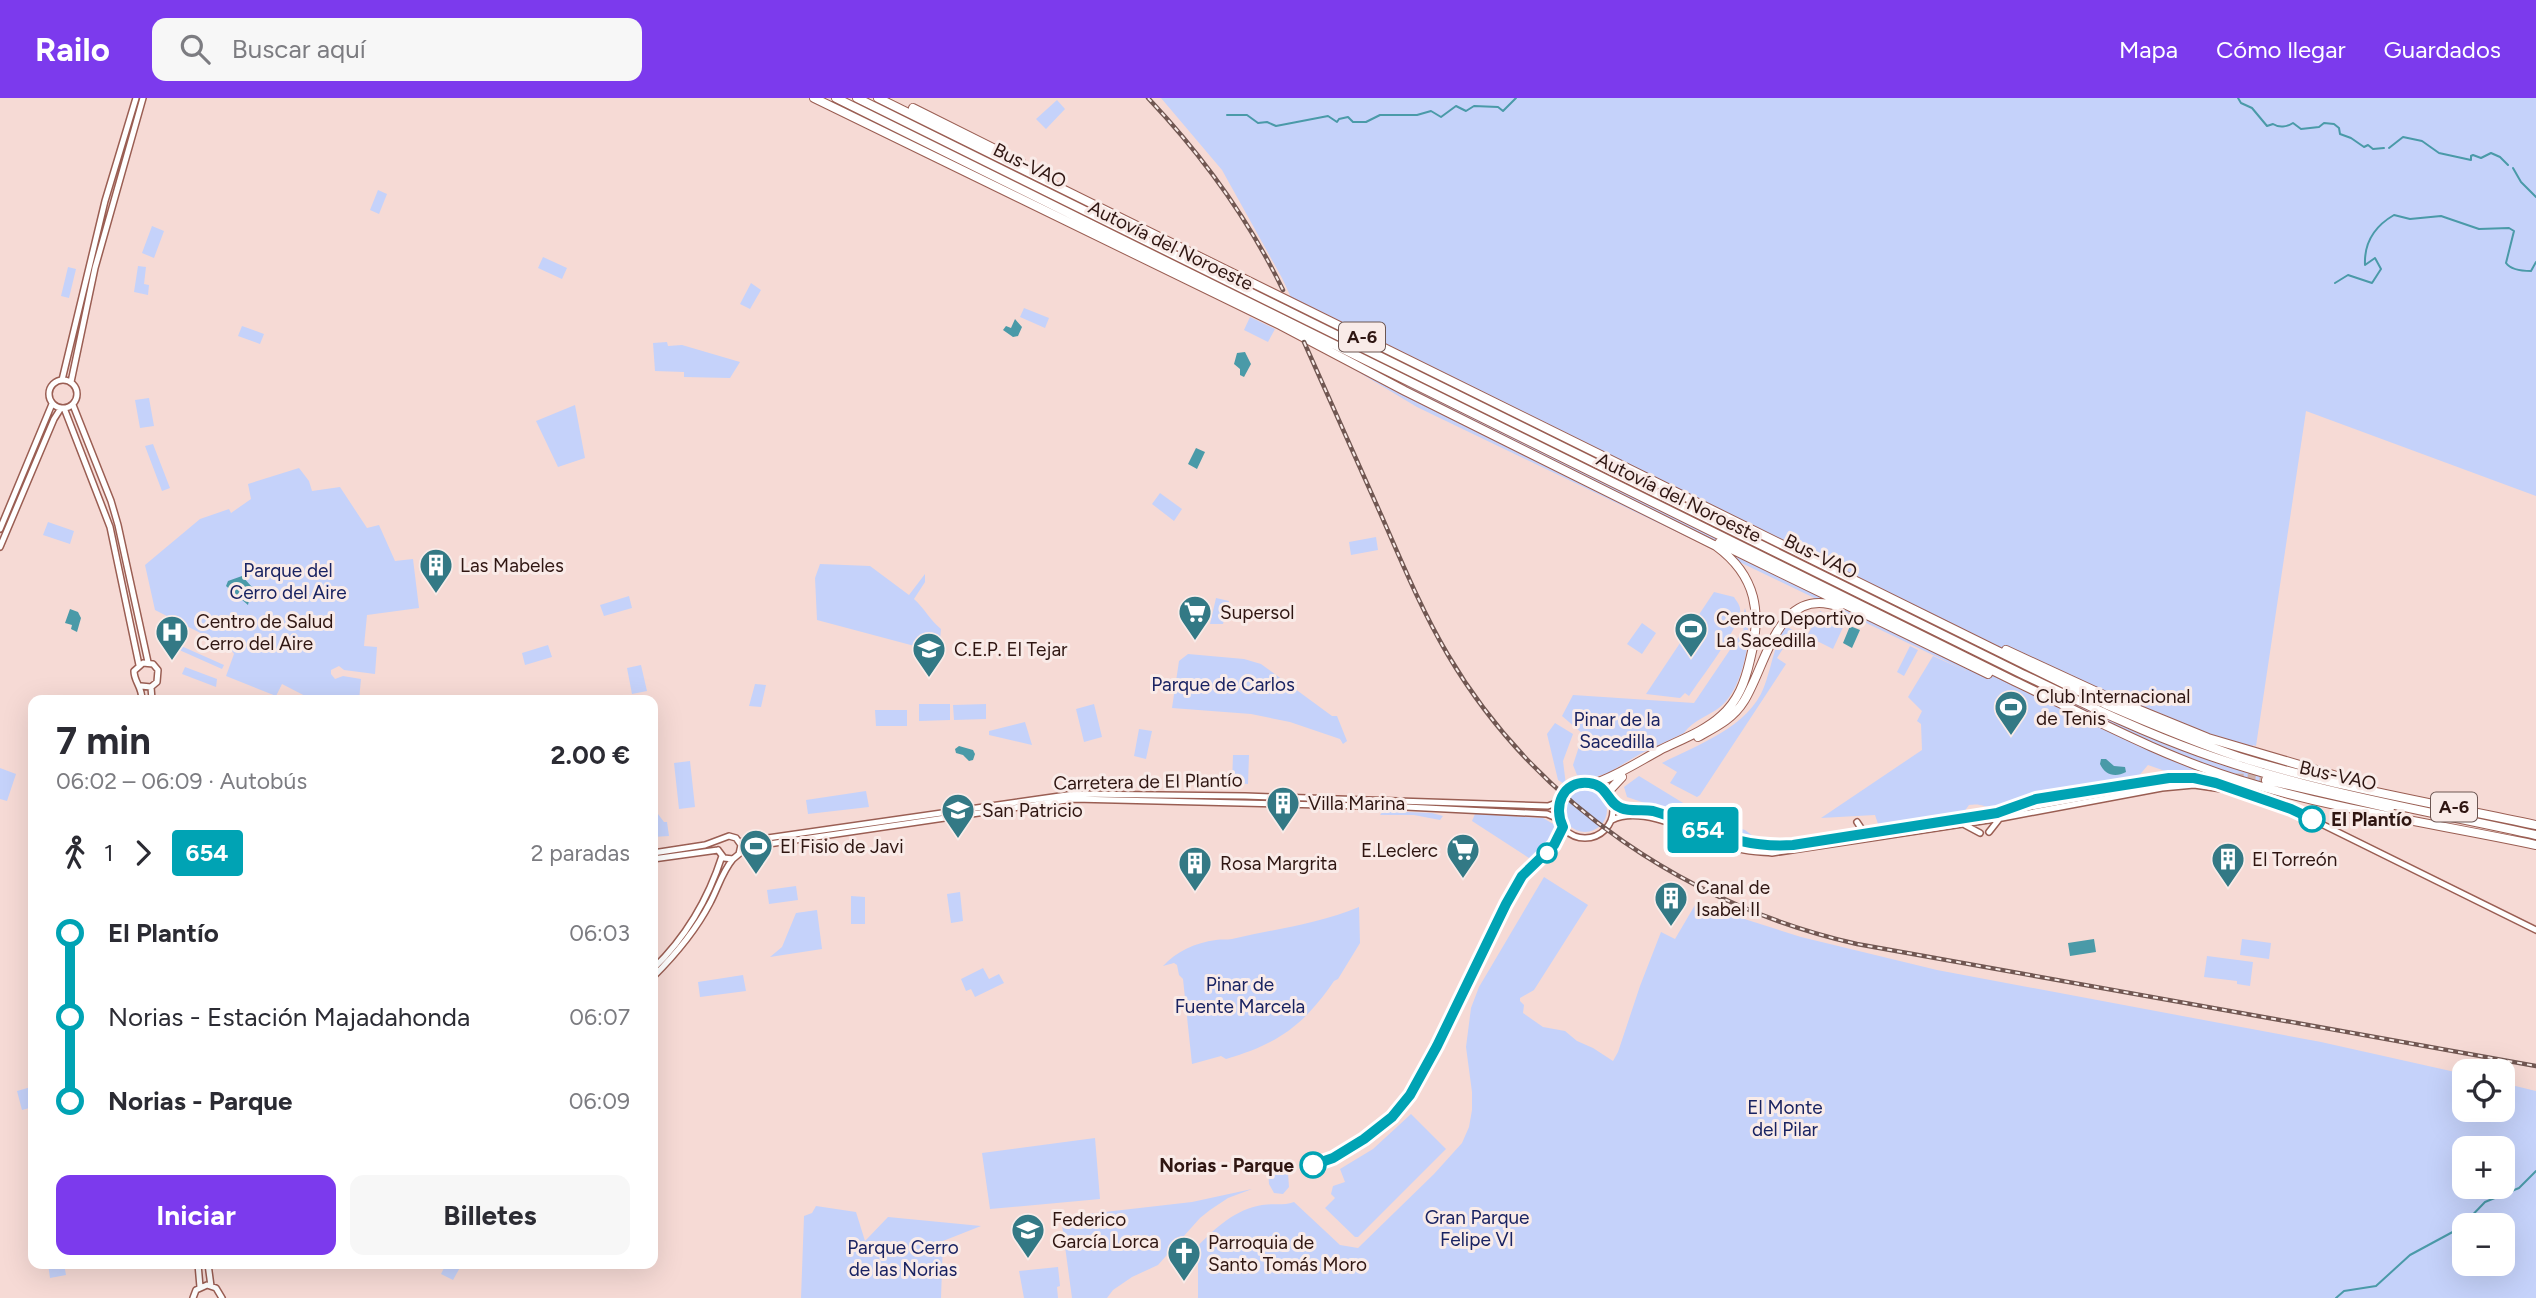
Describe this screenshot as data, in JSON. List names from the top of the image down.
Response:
{
  "streets": {
    "highway": ["Bus-VAO", "Autovía del Noroeste", "A-6"],
    "street": ["Carretera de El Plantío"]
  },
  "parks": [
    "Parque del Cerro del Aire",
    "Parque de Carlos",
    "Pinar de la Sacedilla",
    "Pinar de Fuente Marcela",
    "El Monte del Pilar",
    "Gran Parque Felipe VI",
    "Parque Cerro de las Norias"
  ],
  "places": {
    "building": [
      "Las Mabeles",
      "Villa Marina",
      "El Torreón",
      "Rosa Margrita",
      "Canal de Isabel II"
    ],
    "supermarket": ["Supersol", "E.Leclerc"],
    "sports": ["Centro Deportivo La Sacedilla", "Club Internacional de Tenis", "El Fisio de Javi"],
    "hospital": ["Centro de Salud Cerro del Aire"],
    "school or university": ["C.E.P. El Tejar", "San Patricio", "Federico García Lorca"],
    "other": ["El Plantío", "Norias - Parque"],
    "church": ["Parroquia de Santo Tomás Moro"]
  },
  "lines": ["bus line 654"],
  "page": {
    "header": "Railo",
    "search": "Buscar aquí",
    "nav": ["Mapa", "Cómo llegar", "Guardados"],
    "on_map": "654",
    "heading": ["7 min", "06:02 – 06:09 · Autobús", "2.00 €"],
    "legs": ["1", "654", "2 paradas"],
    "list": [
      {
        "name": "El Plantío",
        "value": "06:03"
      },
      {
        "name": "Norias - Estación Majadahonda",
        "value": "06:07"
      },
      {
        "name": "Norias - Parque",
        "value": "06:09"
      }
    ],
    "map_buttons": ["+", "−"],
    "buttons": ["Iniciar", "Billetes"]
  }
}
